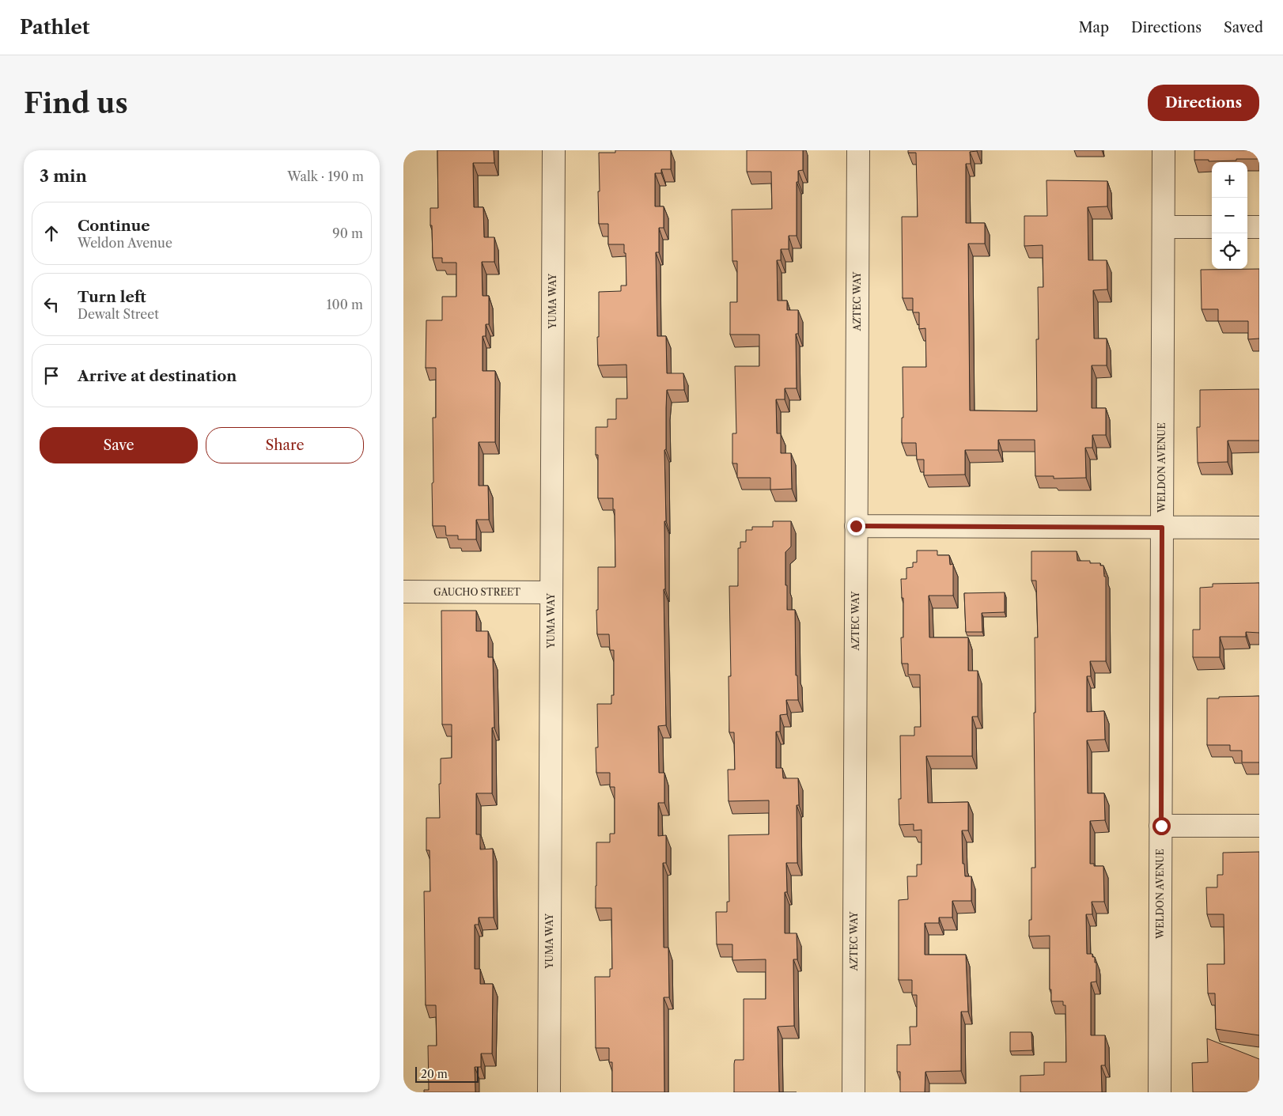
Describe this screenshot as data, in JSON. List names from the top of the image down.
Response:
{
  "streets": {
    "street": [
      "YUMA WAY",
      "AZTEC WAY",
      "WELDON AVENUE",
      "GAUCHO STREET"
    ]
  },
  "crossings": [
    ["YUMA WAY", "GAUCHO STREET"]
  ],
  "scale_bar": "20 m",
  "page": {
    "header": "Pathlet",
    "nav": ["Map", "Directions", "Saved"],
    "buttons": [
      "Directions",
      ["Save", "Share"]
    ],
    "title": "Find us",
    "heading": ["3 min", "Walk · 190 m"],
    "map_buttons": ["+", "−"],
    "list": [
      ["Continue", "Weldon Avenue", "90 m"],
      ["Turn left", "Dewalt Street", "100 m"],
      "Arrive at destination"
    ],
    "scale": "20 m"
  }
}
